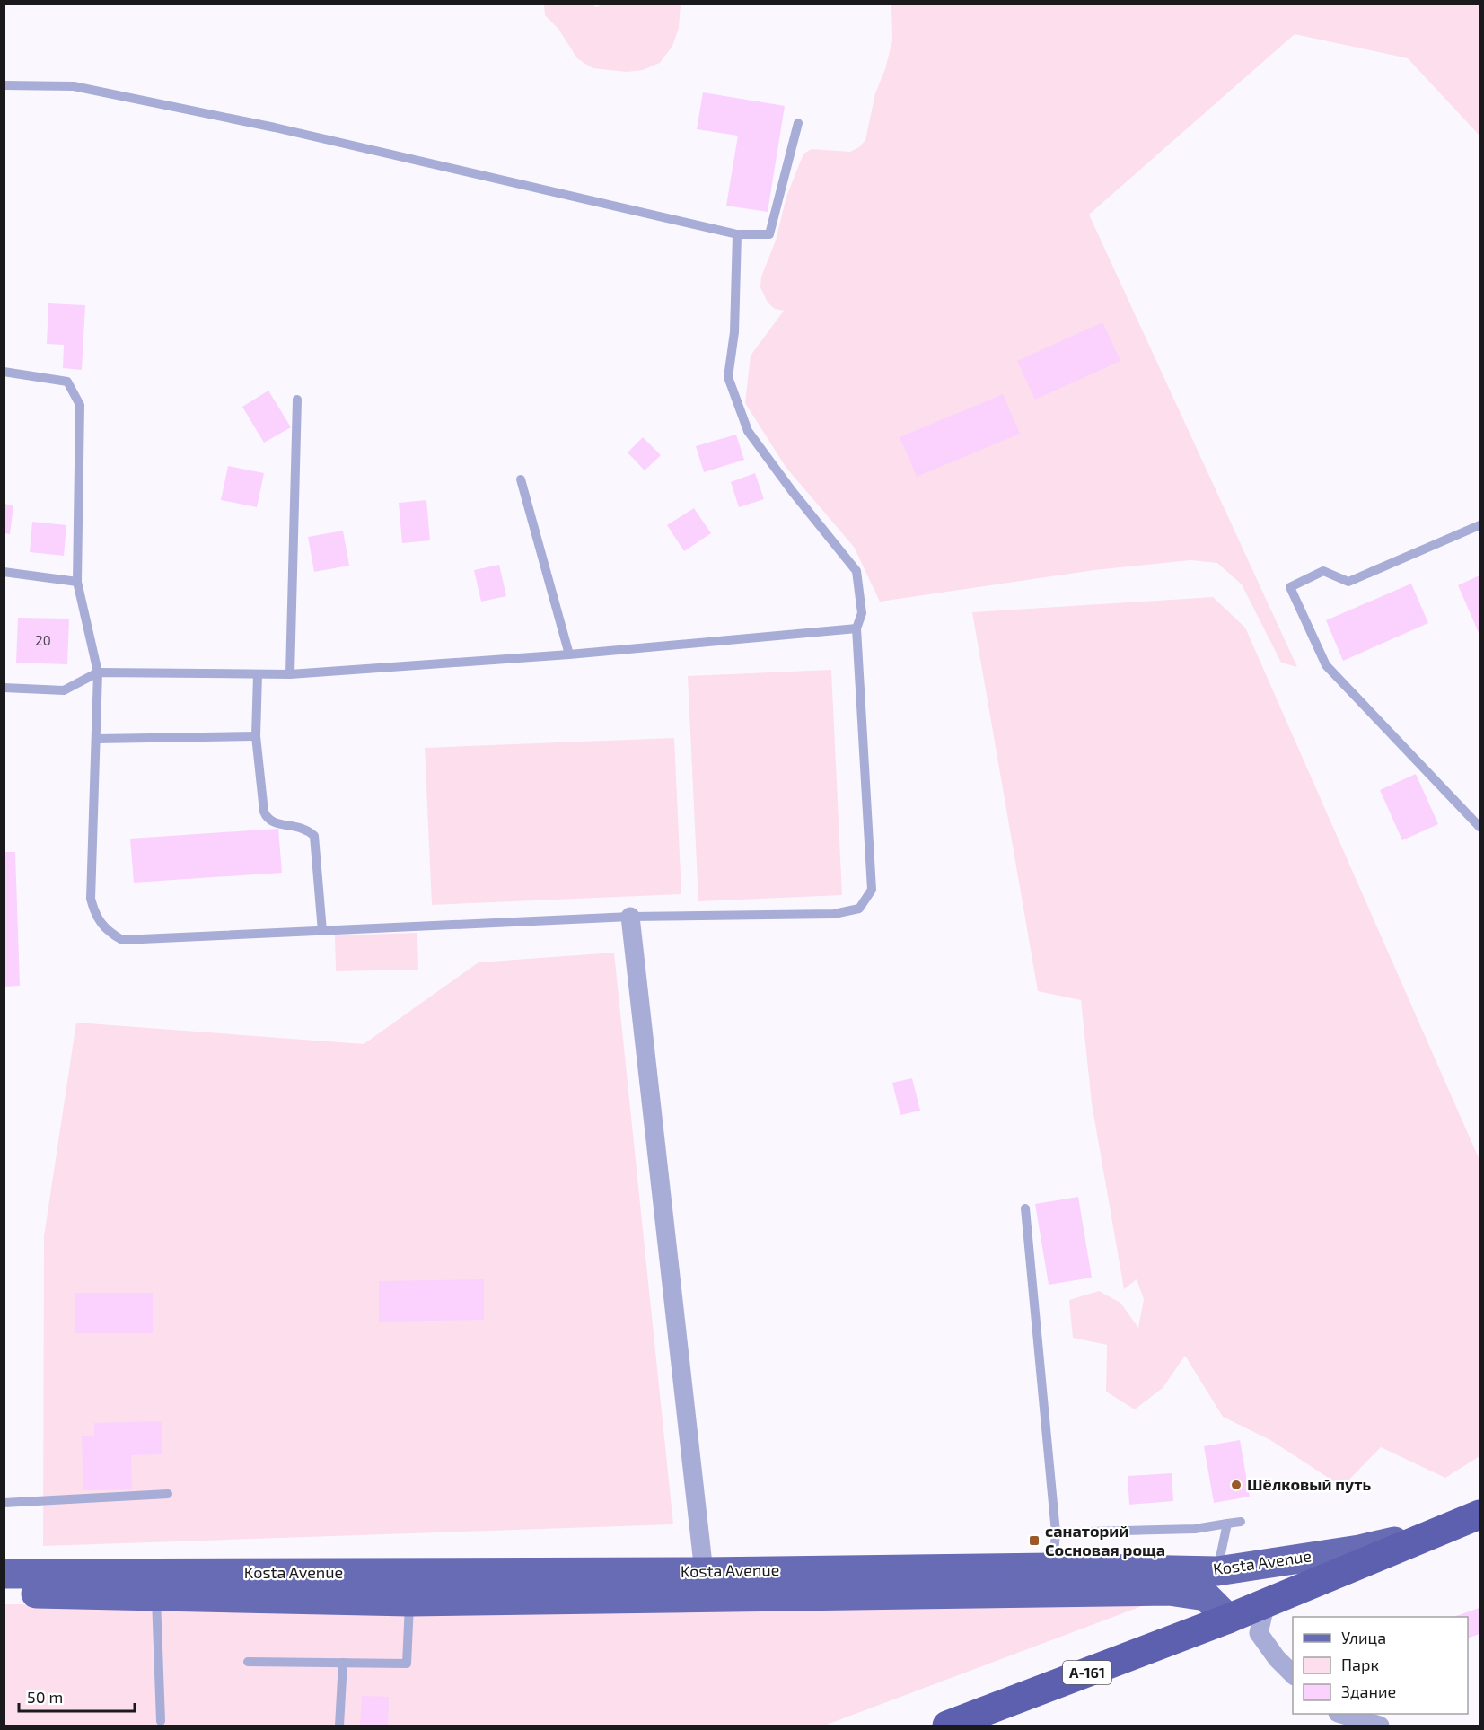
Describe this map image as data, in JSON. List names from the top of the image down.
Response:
{
  "streets": {
    "highway": ["А-161"],
    "main road": ["Kosta Avenue"]
  },
  "crossings": [
    ["Kosta Avenue", "А-161"]
  ],
  "places": {
    "other": ["Шёлковый путь"],
    "transit": ["санаторий Сосновая роща"]
  },
  "house_numbers": ["20"],
  "legend": ["Улица", "Парк", "Здание"],
  "scale_bar": "50 m"
}
